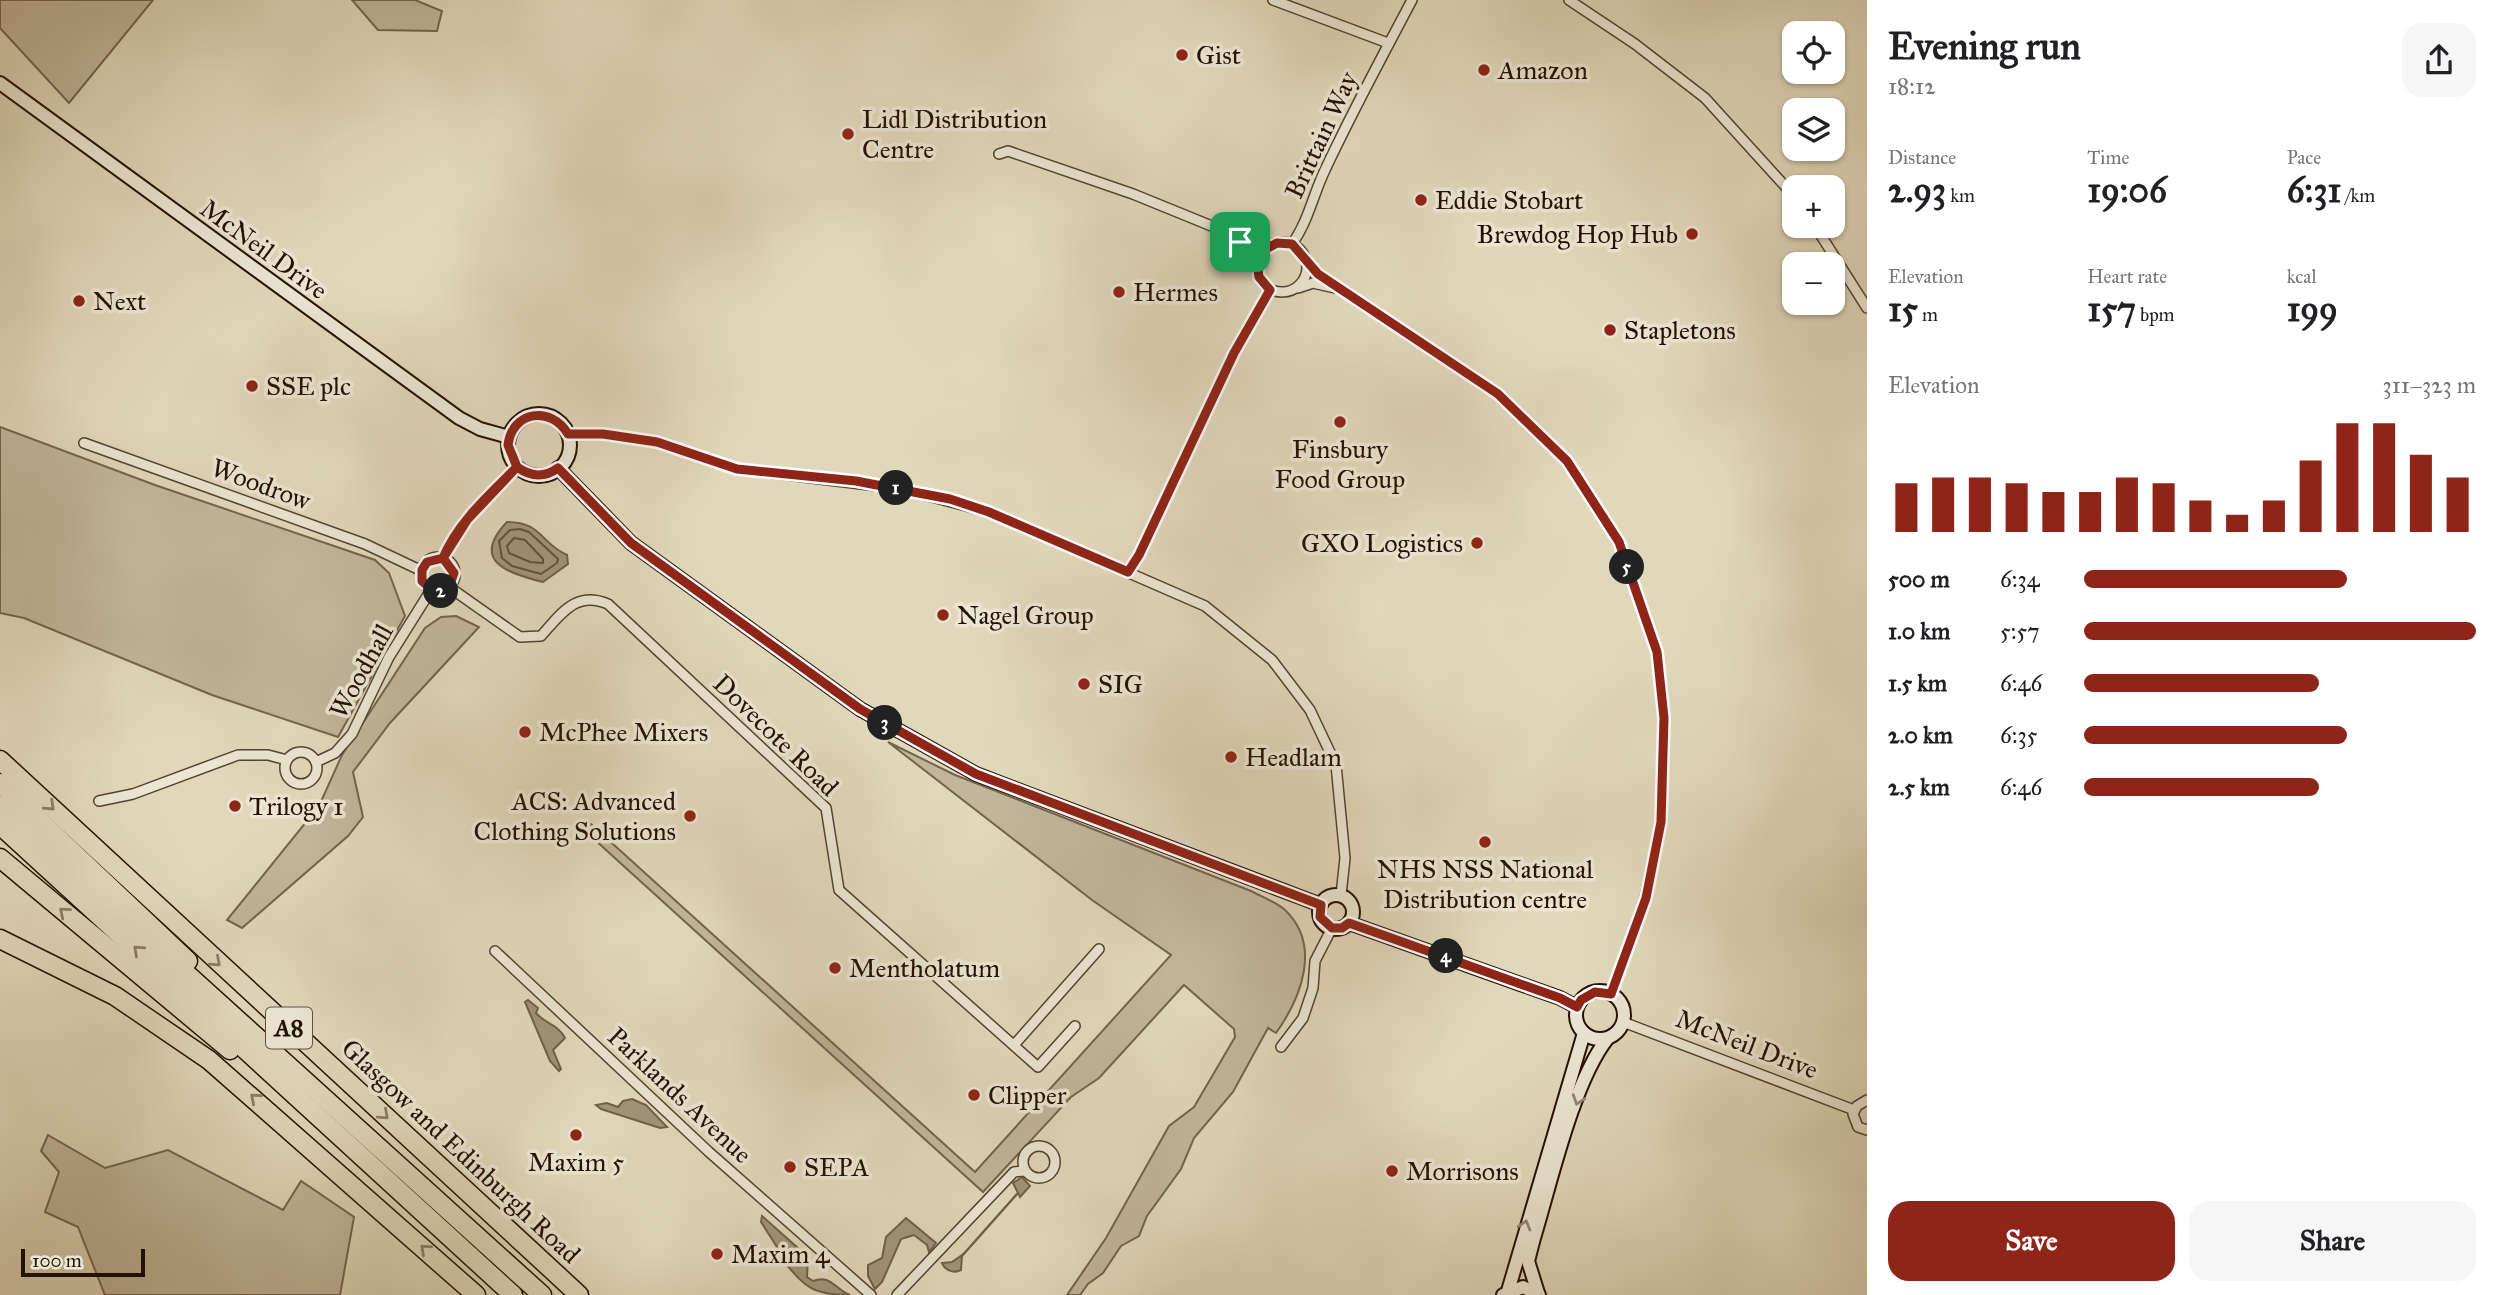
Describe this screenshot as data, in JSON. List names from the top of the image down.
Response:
{
  "streets": {
    "highway": ["A8", "Glasgow and Edinburgh Road"],
    "street": [
      "Brittain Way",
      "McNeil Drive",
      "Woodrow",
      "Woodhall",
      "Dovecote Road",
      "Parklands Avenue"
    ]
  },
  "crossings": [
    ["Woodrow", "Woodhall"],
    ["Woodrow", "Dovecote Road"],
    ["Woodhall", "Dovecote Road"]
  ],
  "places": [
    "Gist",
    "Amazon",
    "Lidl Distribution Centre",
    "Eddie Stobart",
    "Brewdog Hop Hub",
    "Hermes",
    "Next",
    "Stapletons",
    "SSE plc",
    "Finsbury Food Group",
    "GXO Logistics",
    "Nagel Group",
    "SIG",
    "McPhee Mixers",
    "Headlam",
    "Trilogy 1",
    "ACS: Advanced Clothing Solutions",
    "NHS NSS National Distribution centre",
    "Mentholatum",
    "Clipper",
    "Maxim 5",
    "SEPA",
    "Morrisons",
    "Maxim 4"
  ],
  "scale_bar": "100 m",
  "page": {
    "heading": ["Evening run", "18:12"],
    "map_buttons": ["+", "−"],
    "stats": [
      ["Distance", "2.93 km"],
      ["Time", "19:06"],
      ["Pace", "6:31 /km"],
      ["Elevation", "15 m"],
      ["Heart rate", "157 bpm"],
      ["kcal", "199"]
    ],
    "chart": ["Elevation", "311–323 m"],
    "pins": [
      "1",
      "5",
      "2",
      "3",
      "4"
    ],
    "list": [
      {
        "name": "500 m",
        "note": "6:34"
      },
      {
        "name": "1.0 km",
        "note": "5:57"
      },
      {
        "name": "1.5 km",
        "note": "6:46"
      },
      {
        "name": "2.0 km",
        "note": "6:35"
      },
      {
        "name": "2.5 km",
        "note": "6:46"
      }
    ],
    "buttons": ["Save", "Share"],
    "scale": "100 m"
  }
}
